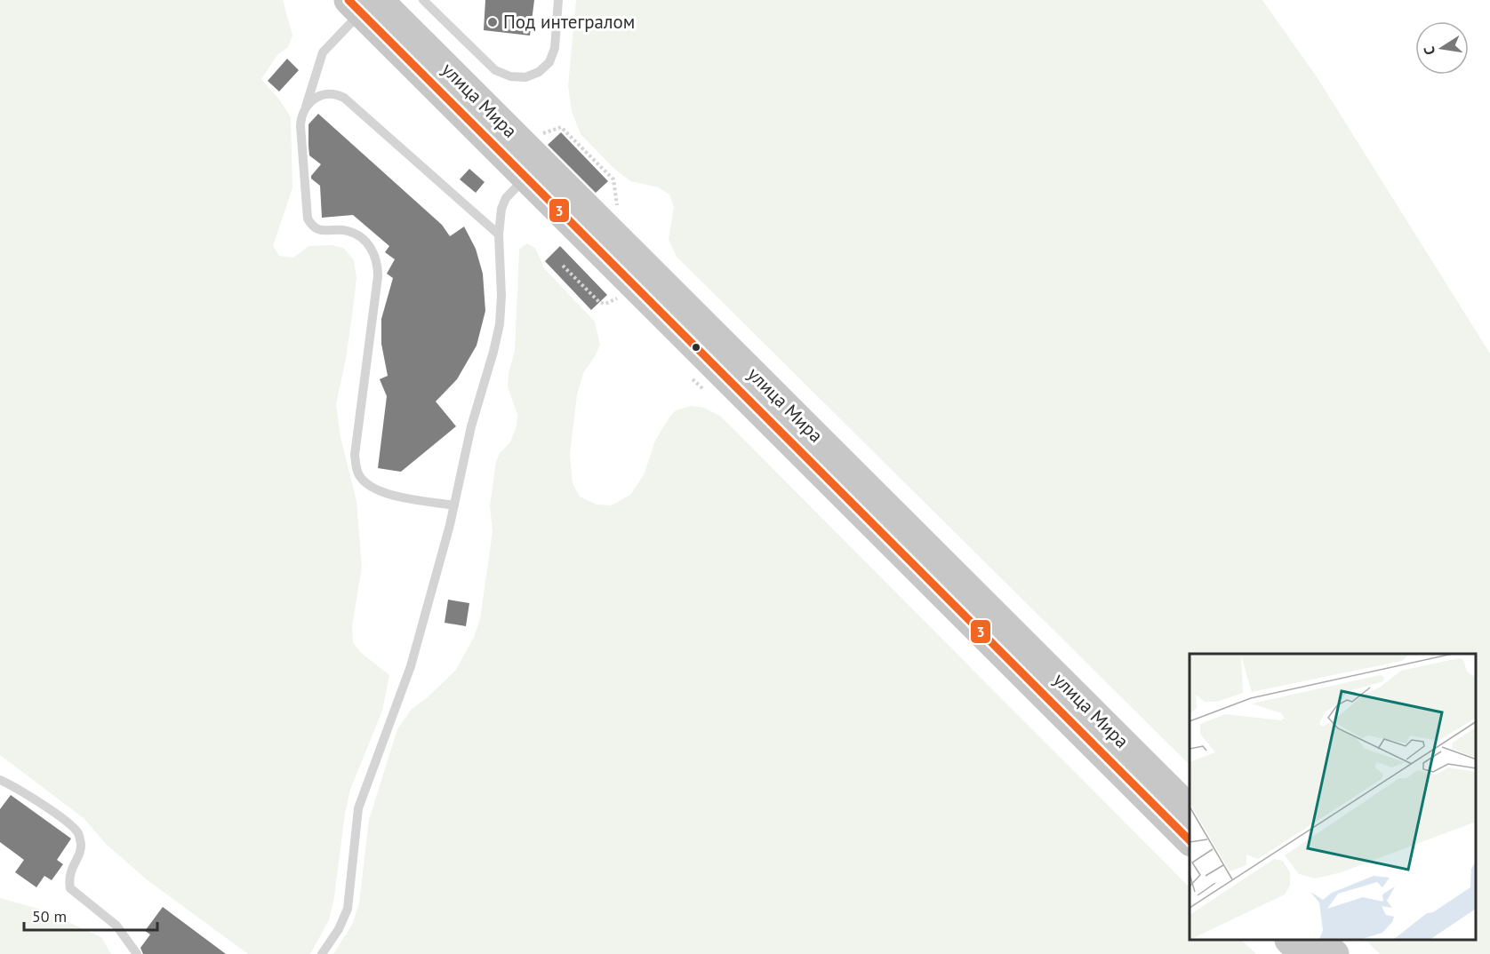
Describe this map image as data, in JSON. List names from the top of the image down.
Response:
{
  "streets": {
    "main road": ["улица Мира"]
  },
  "places": ["Под интегралом"],
  "lines": ["transit line 3"],
  "scale_bar": "50 m",
  "north": "left"
}
